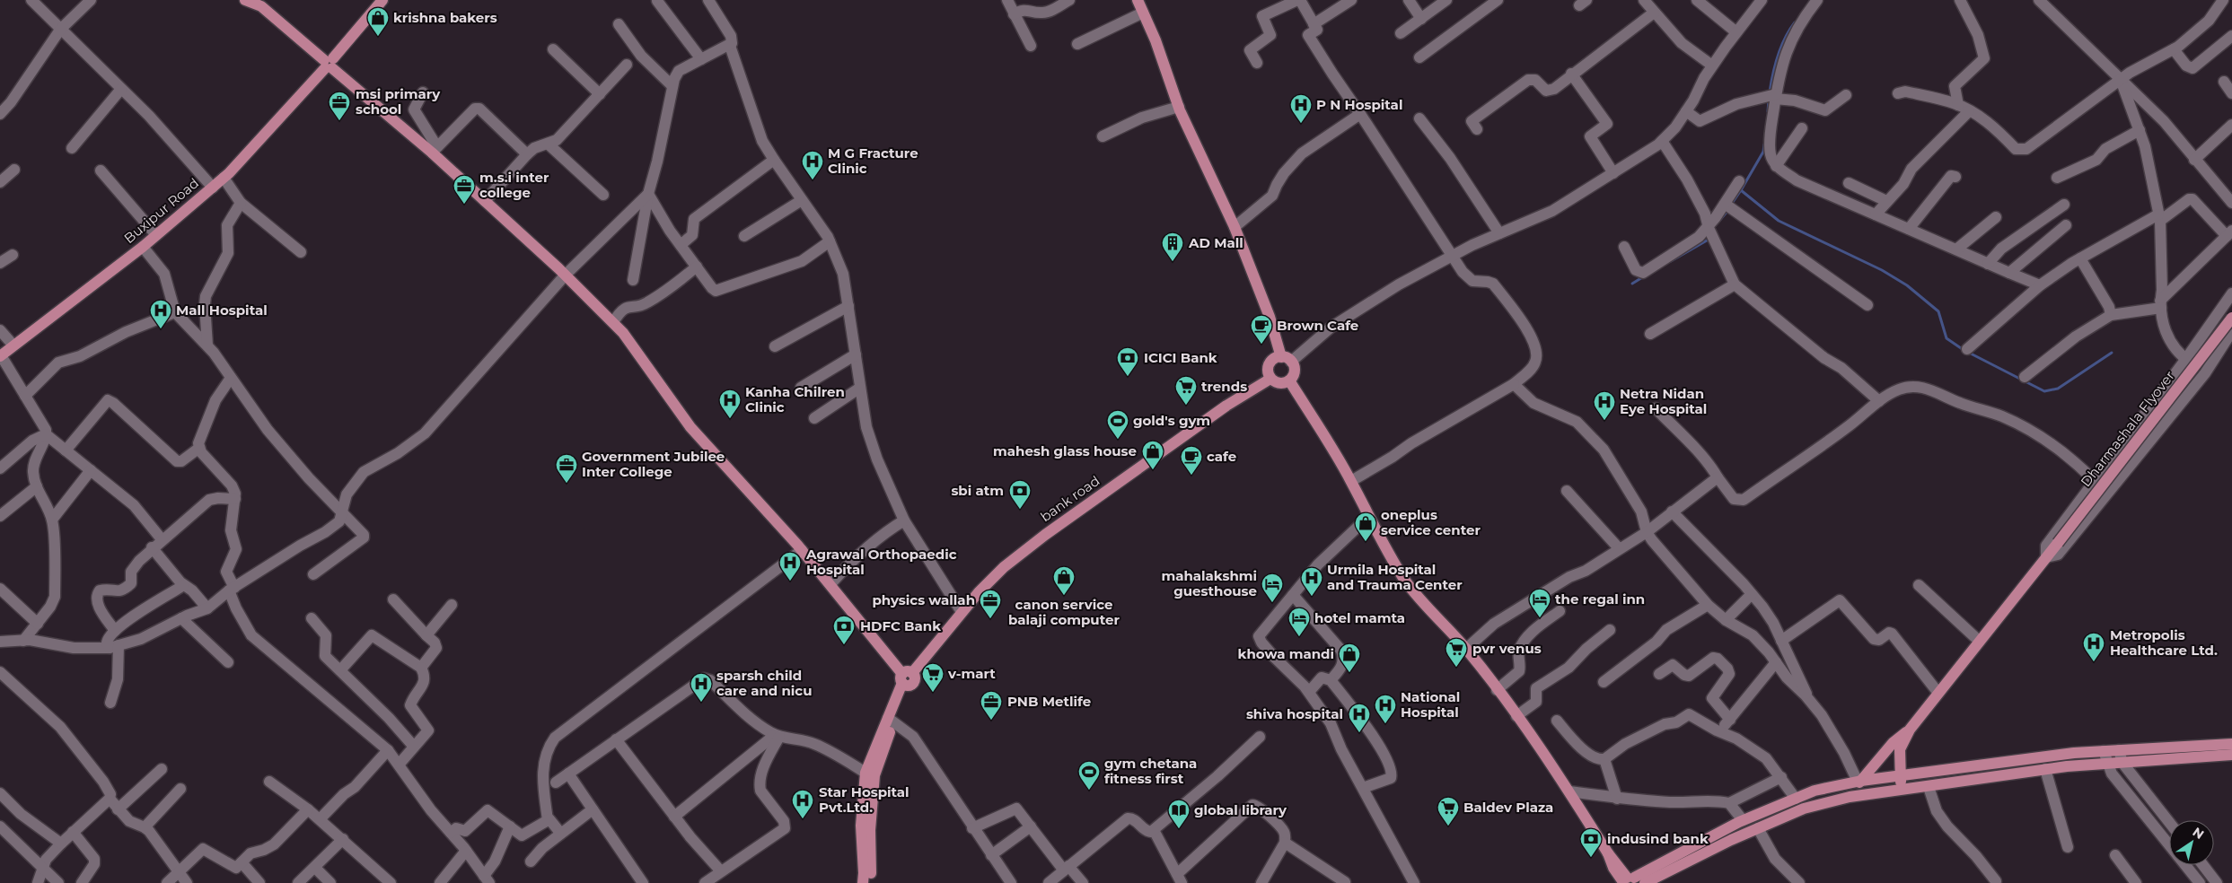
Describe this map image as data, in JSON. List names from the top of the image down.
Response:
{
  "streets": {
    "main road": ["Buxipur Road", "Dharmashala Flyover", "bank road"]
  },
  "places": {
    "shop": [
      "krishna bakers",
      "mahesh glass house",
      "oneplus service center",
      "canon service balaji computer",
      "khowa mandi"
    ],
    "office": [
      "msi primary school",
      "m.s.i inter college",
      "Government Jubilee Inter College",
      "physics wallah",
      "PNB Metlife"
    ],
    "hospital": [
      "P N Hospital",
      "M G Fracture Clinic",
      "Mall Hospital",
      "Kanha Chilren Clinic",
      "Netra Nidan Eye Hospital",
      "Agrawal Orthopaedic Hospital",
      "Urmila Hospital and Trauma Center",
      "Metropolis Healthcare Ltd.",
      "sparsh child care and nicu",
      "National Hospital",
      "shiva hospital",
      "Star Hospital Pvt.Ltd."
    ],
    "building": ["AD Mall"],
    "cafe": ["Brown Cafe", "cafe"],
    "bank": [
      "ICICI Bank",
      "sbi atm",
      "HDFC Bank",
      "indusind bank"
    ],
    "supermarket": [
      "trends",
      "pvr venus",
      "v-mart",
      "Baldev Plaza"
    ],
    "sports": ["gold's gym", "gym chetana fitness first"],
    "hotel": ["mahalakshmi guesthouse", "the regal inn", "hotel mamta"],
    "library": ["global library"]
  },
  "north": "top right"
}
